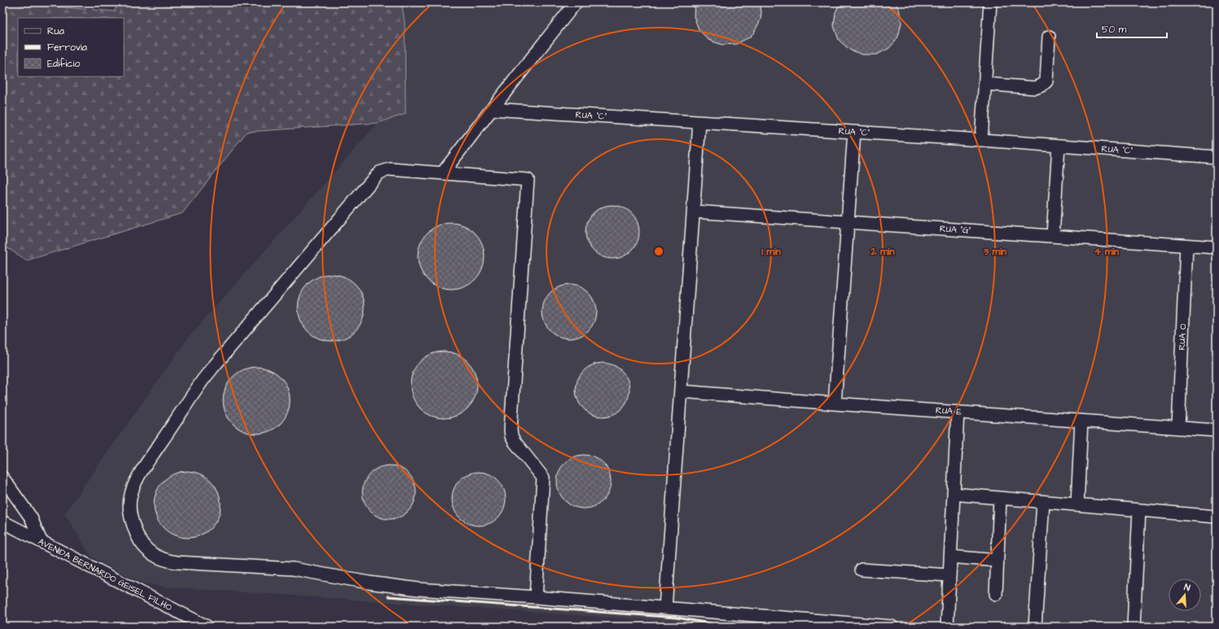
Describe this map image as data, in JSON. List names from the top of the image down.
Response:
{
  "streets": {
    "street": [
      "RUA \"C\"",
      "RUA \"G\"",
      "RUA O",
      "RUA E",
      "AVENIDA BERNARDO GEISEL FILHO"
    ]
  },
  "crossings": [
    ["RUA \"G\"", "RUA O"],
    ["RUA O", "RUA E"]
  ],
  "legend": ["Rua", "Ferrovia", "Edifício"],
  "scale_bar": "50 m",
  "north": "top",
  "rings": [
    "1 min",
    "2 min",
    "3 min",
    "4 min"
  ]
}
